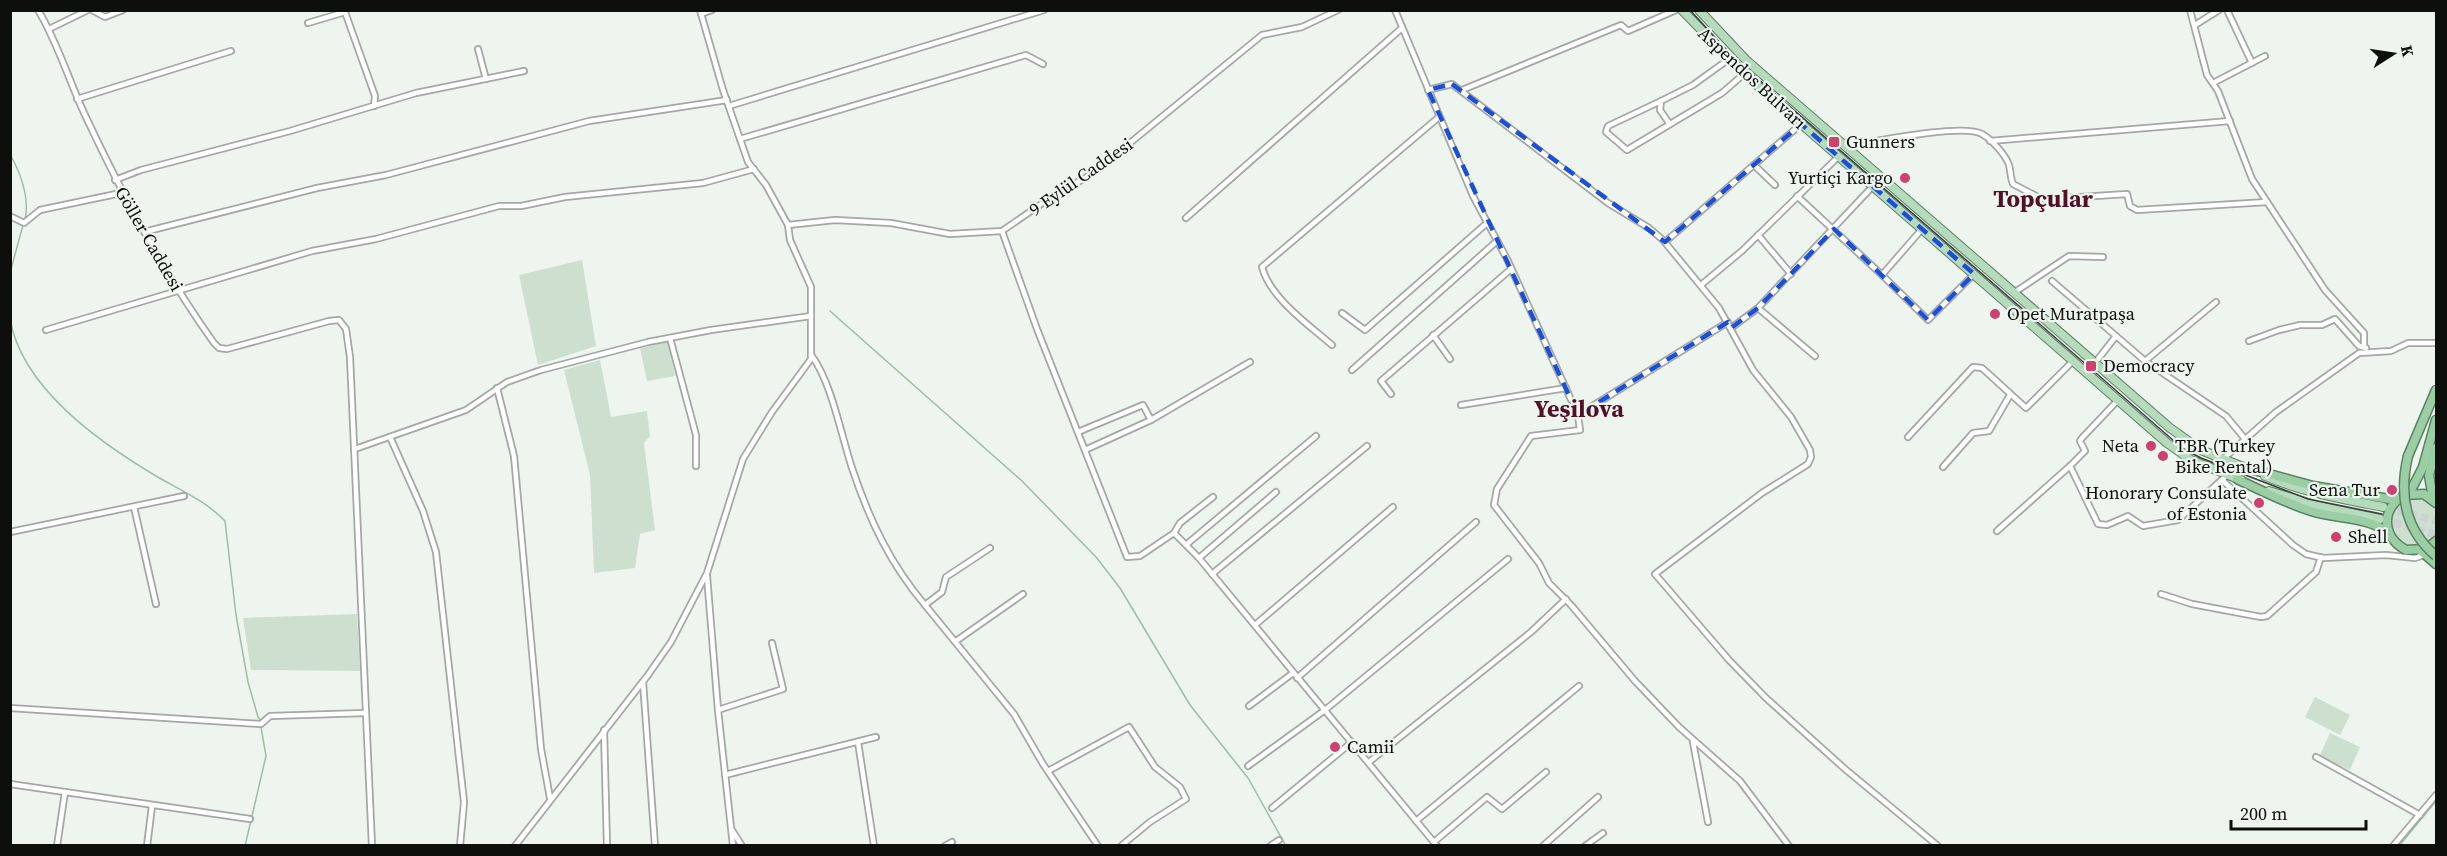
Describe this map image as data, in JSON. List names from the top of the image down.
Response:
{
  "streets": {
    "main road": ["Aspendos Bulvarı"],
    "street": ["9 Eylül Caddesi", "Göller Caddesi"]
  },
  "districts": ["Topçular", "Yeşilova"],
  "places": {
    "transit": ["Gunners", "Democracy"],
    "other": [
      "Yurtiçi Kargo",
      "Opet Muratpaşa",
      "Neta",
      "TBR (Turkey Bike Rental)",
      "Sena Tur",
      "Honorary Consulate of Estonia",
      "Shell",
      "Camii"
    ]
  },
  "scale_bar": "200 m",
  "north": "right"
}
